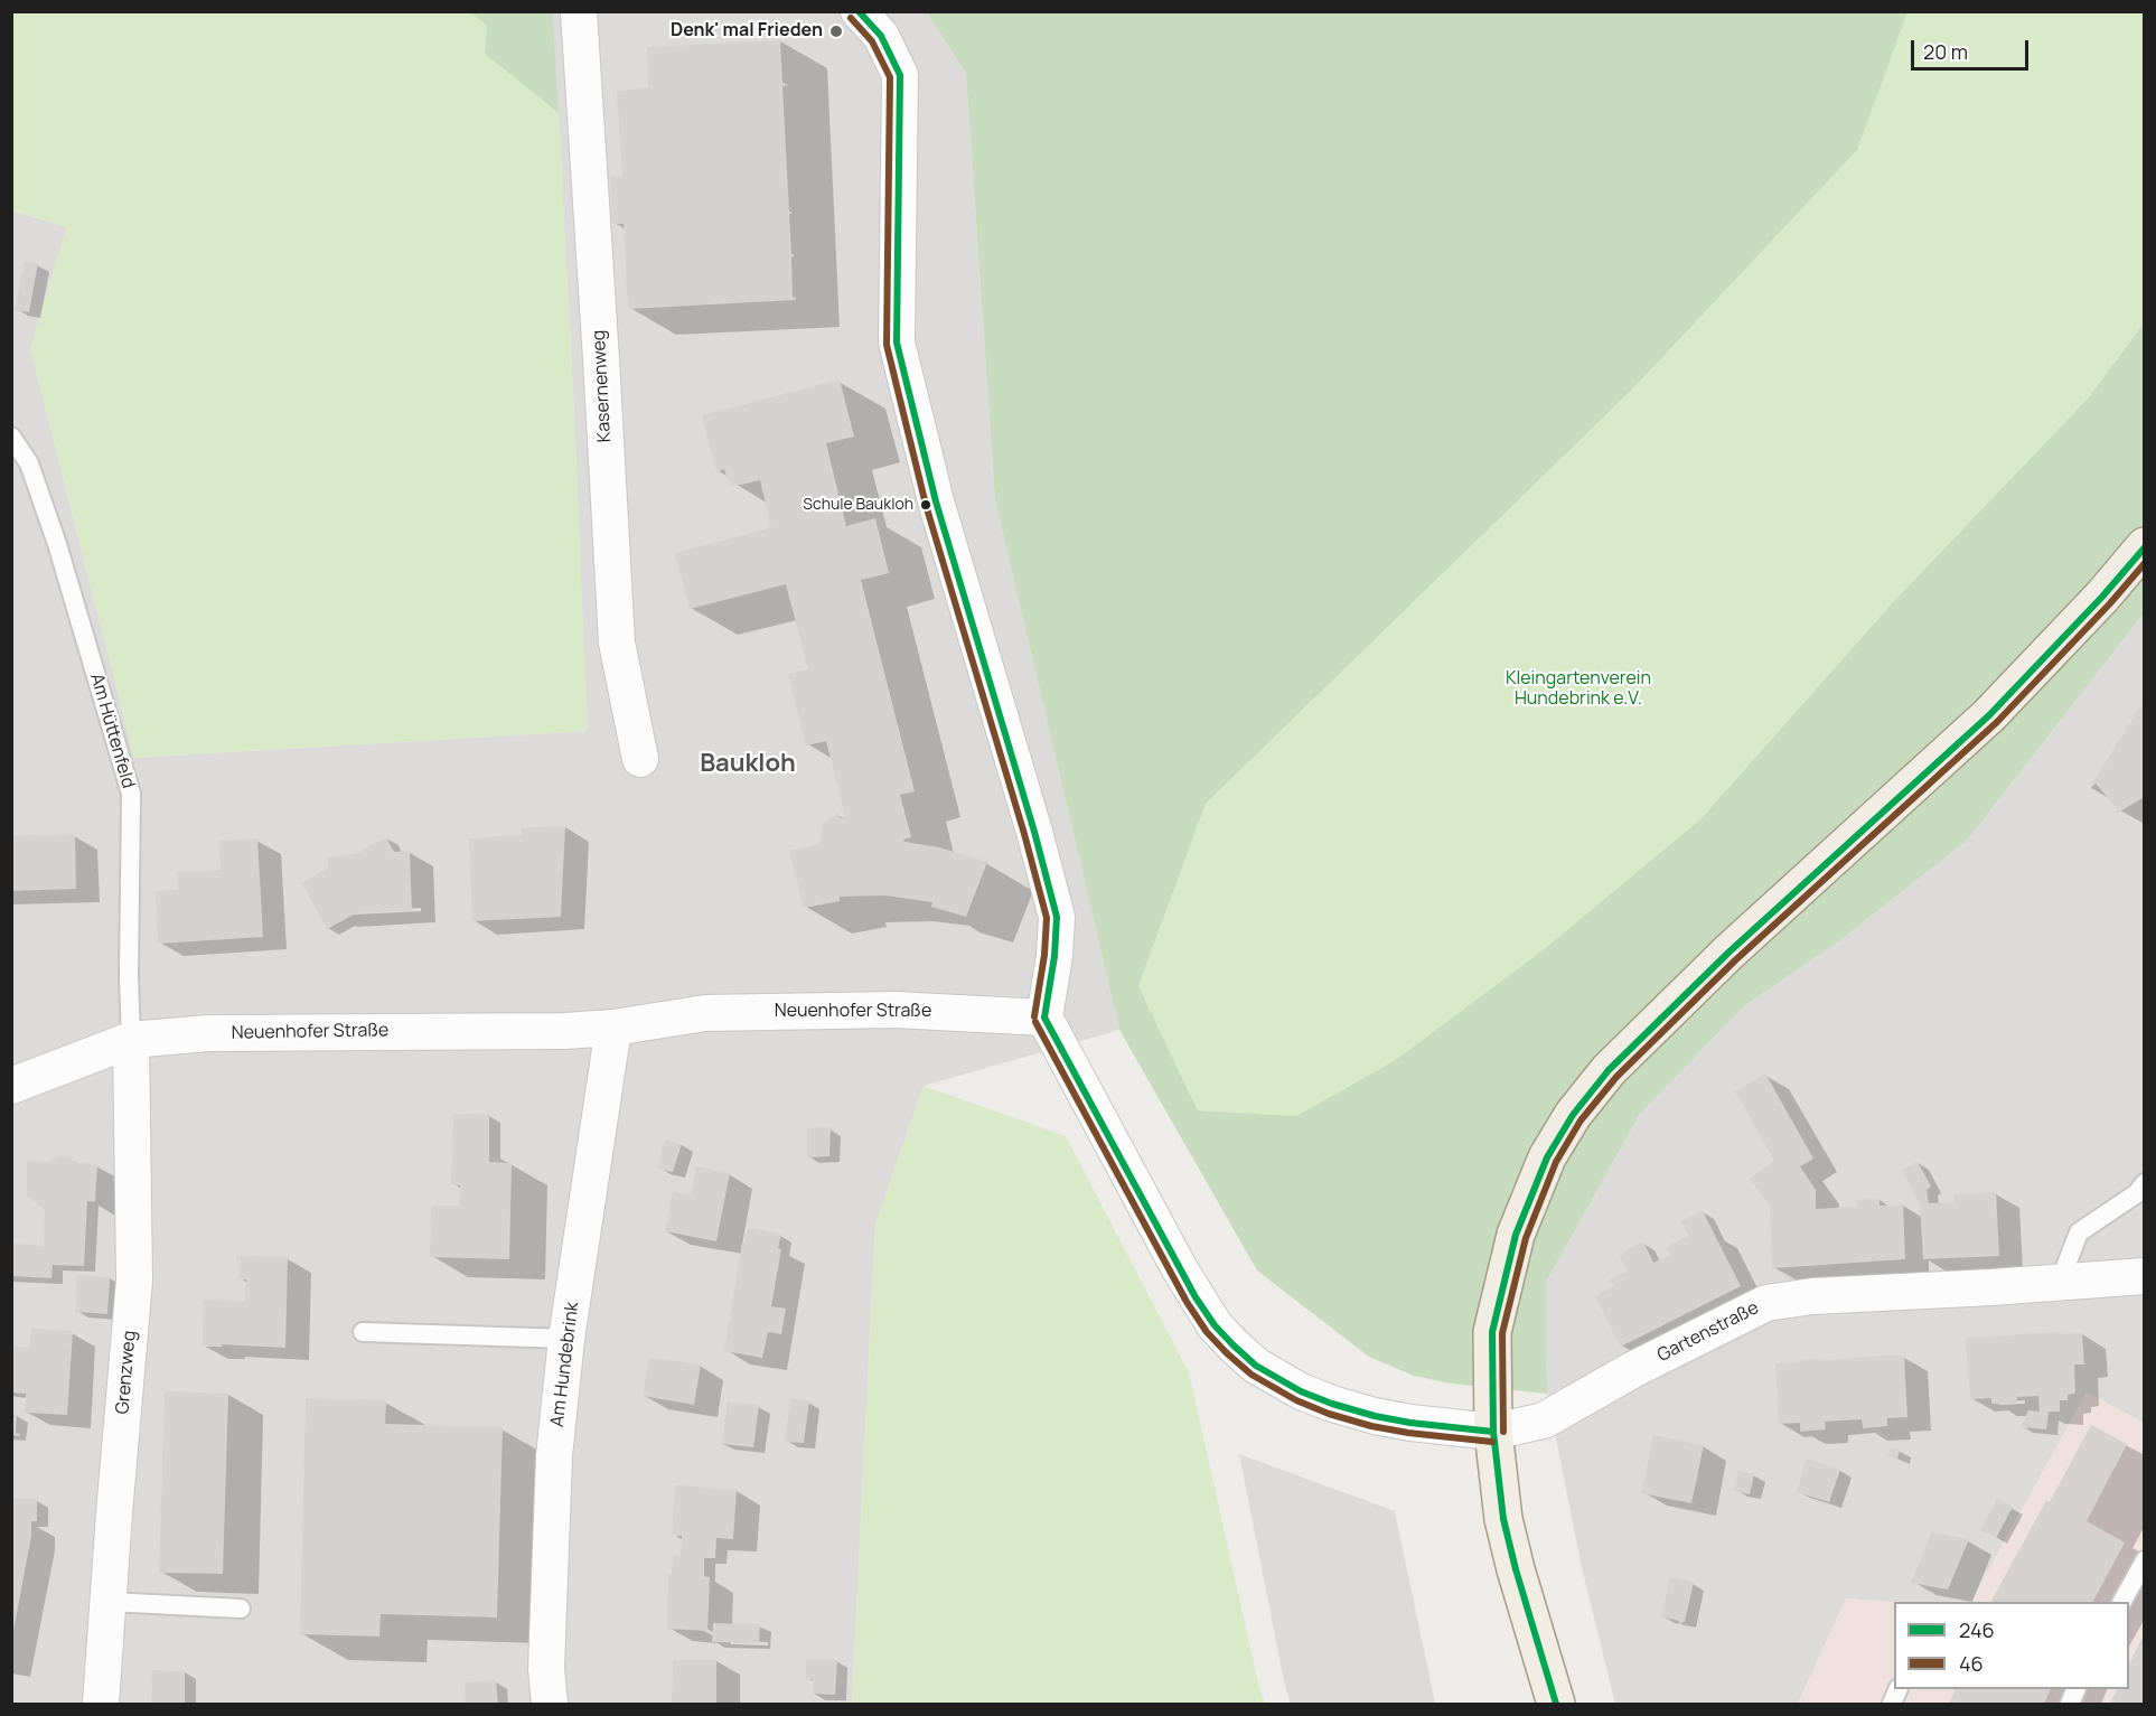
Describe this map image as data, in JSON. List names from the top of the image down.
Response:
{
  "streets": {
    "street": [
      "Kasernenweg",
      "Neuenhofer Straße",
      "Gartenstraße",
      "Am Hundebrink",
      "Grenzweg"
    ],
    "lane": ["Am Hüttenfeld"]
  },
  "crossings": [
    ["Am Hüttenfeld", "Neuenhofer Straße"],
    ["Am Hüttenfeld", "Grenzweg"],
    ["Neuenhofer Straße", "Am Hundebrink"],
    ["Neuenhofer Straße", "Grenzweg"]
  ],
  "districts": ["Baukloh"],
  "parks": ["Kleingartenverein Hundebrink e.V."],
  "places": ["Denk' mal Frieden", "Schule Baukloh"],
  "lines": ["transit line 246", "transit line 46"],
  "legend": ["246", "46"],
  "scale_bar": "20 m"
}
